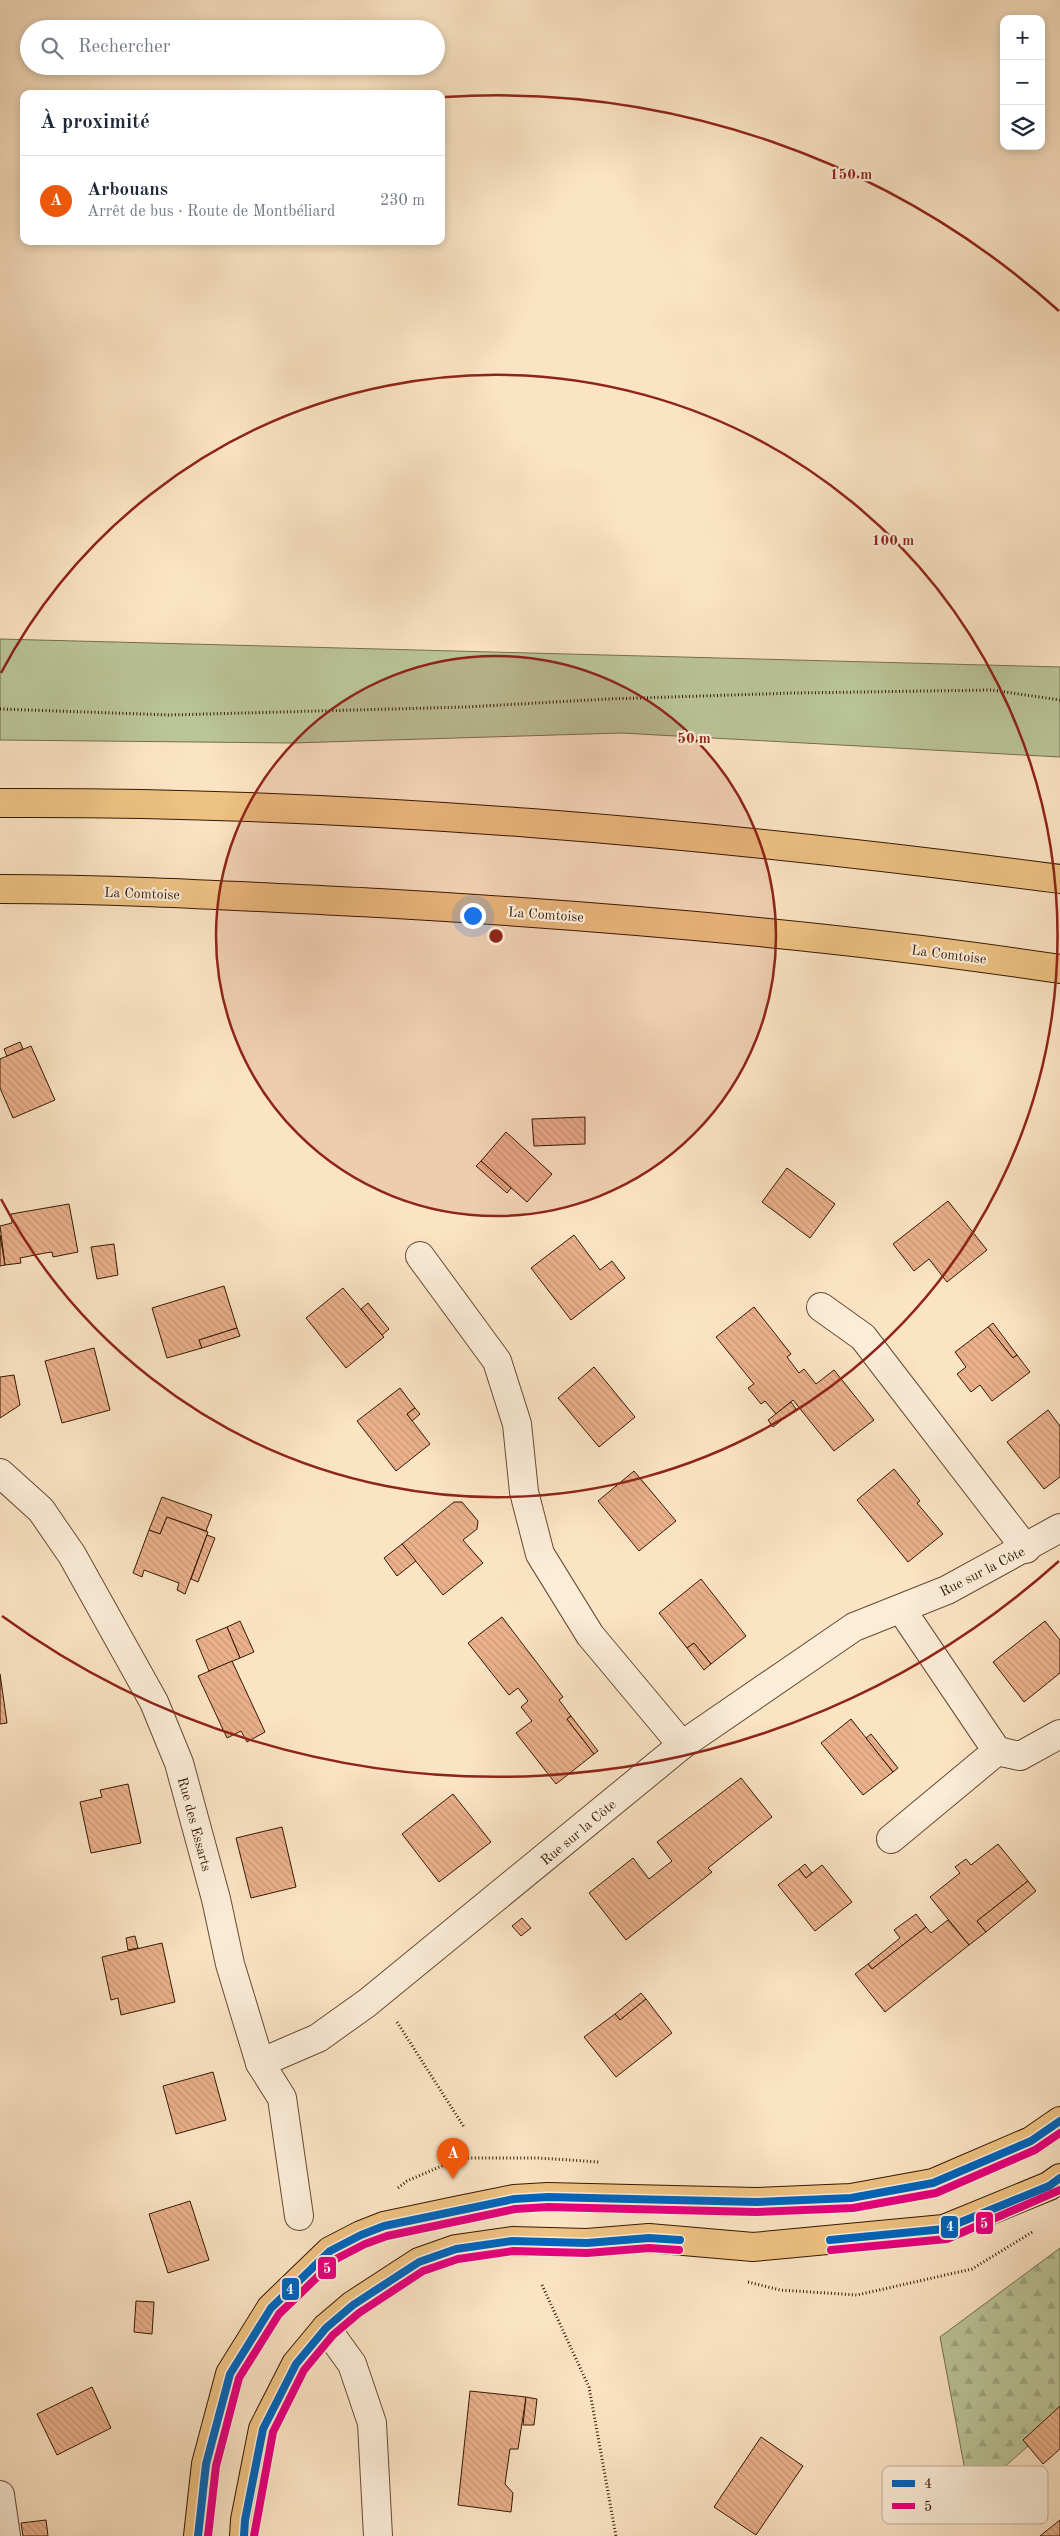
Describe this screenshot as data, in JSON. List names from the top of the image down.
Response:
{
  "streets": {
    "main road": ["La Comtoise"],
    "street": ["Rue sur la Côte", "Rue des Essarts"]
  },
  "crossings": [
    ["Rue sur la Côte", "Rue des Essarts"]
  ],
  "lines": ["transit line 4", "transit line 5"],
  "legend": ["4", "5"],
  "page": {
    "map_buttons": ["+", "−"],
    "search": "Rechercher",
    "heading": "À proximité",
    "list": [
      {
        "mark": "A",
        "name": "Arbouans",
        "note": "Arrêt de bus · Route de Montbéliard",
        "value": "230 m"
      }
    ],
    "pins": "A"
  },
  "rings": ["150 m", "100 m", "50 m"]
}
